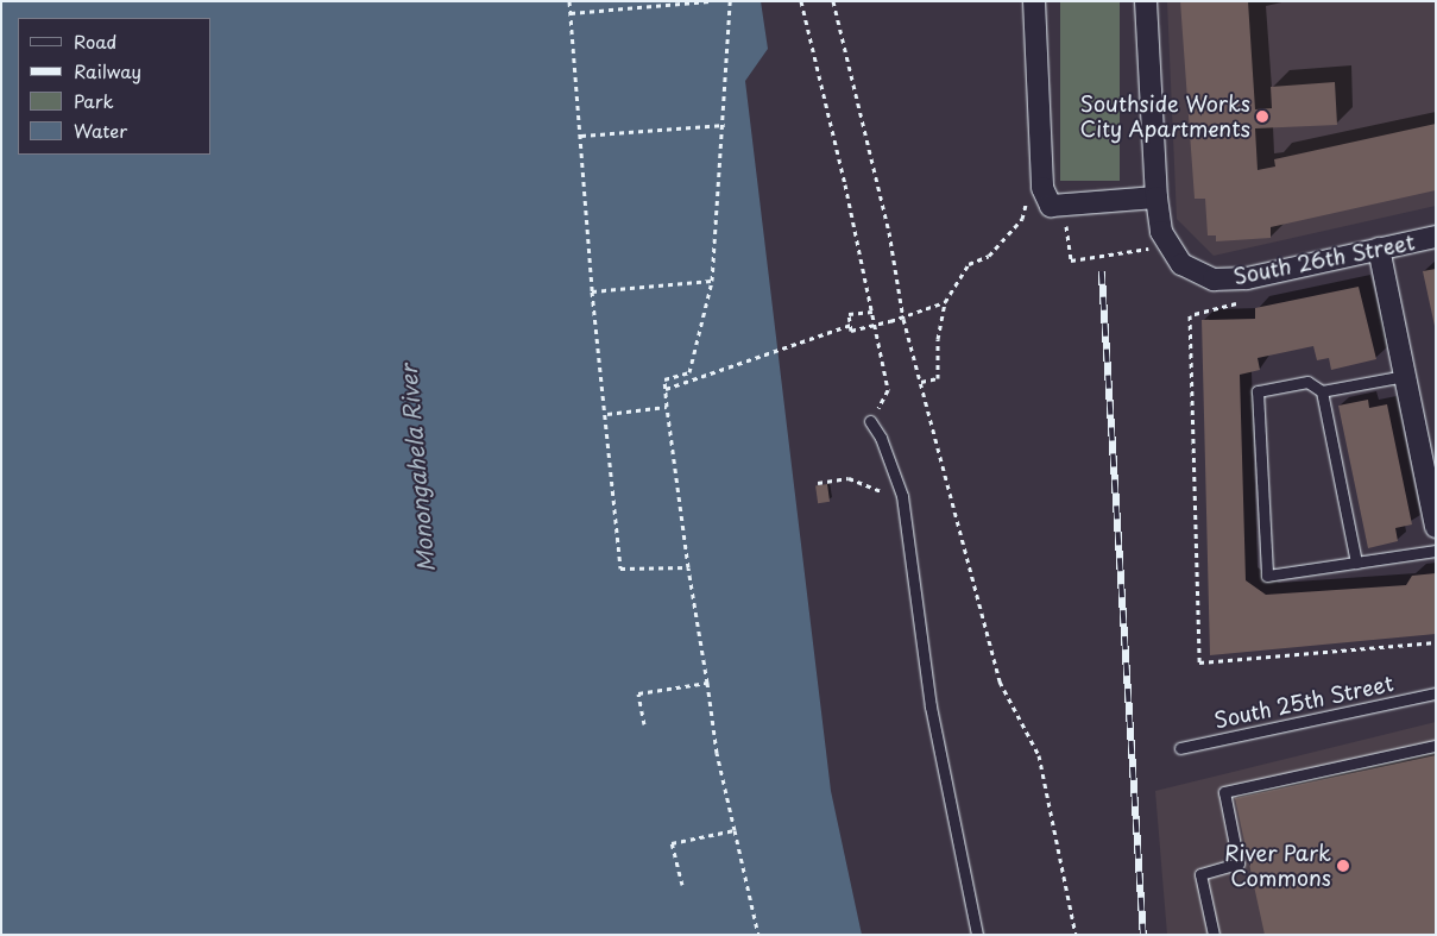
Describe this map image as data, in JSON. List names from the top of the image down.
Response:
{
  "streets": {
    "street": ["South 26th Street"],
    "lane": ["South 25th Street"]
  },
  "water": ["Monongahela River"],
  "places": ["Southside Works City Apartments", "River Park Commons"],
  "legend": [
    "Road",
    "Railway",
    "Park",
    "Water"
  ]
}
